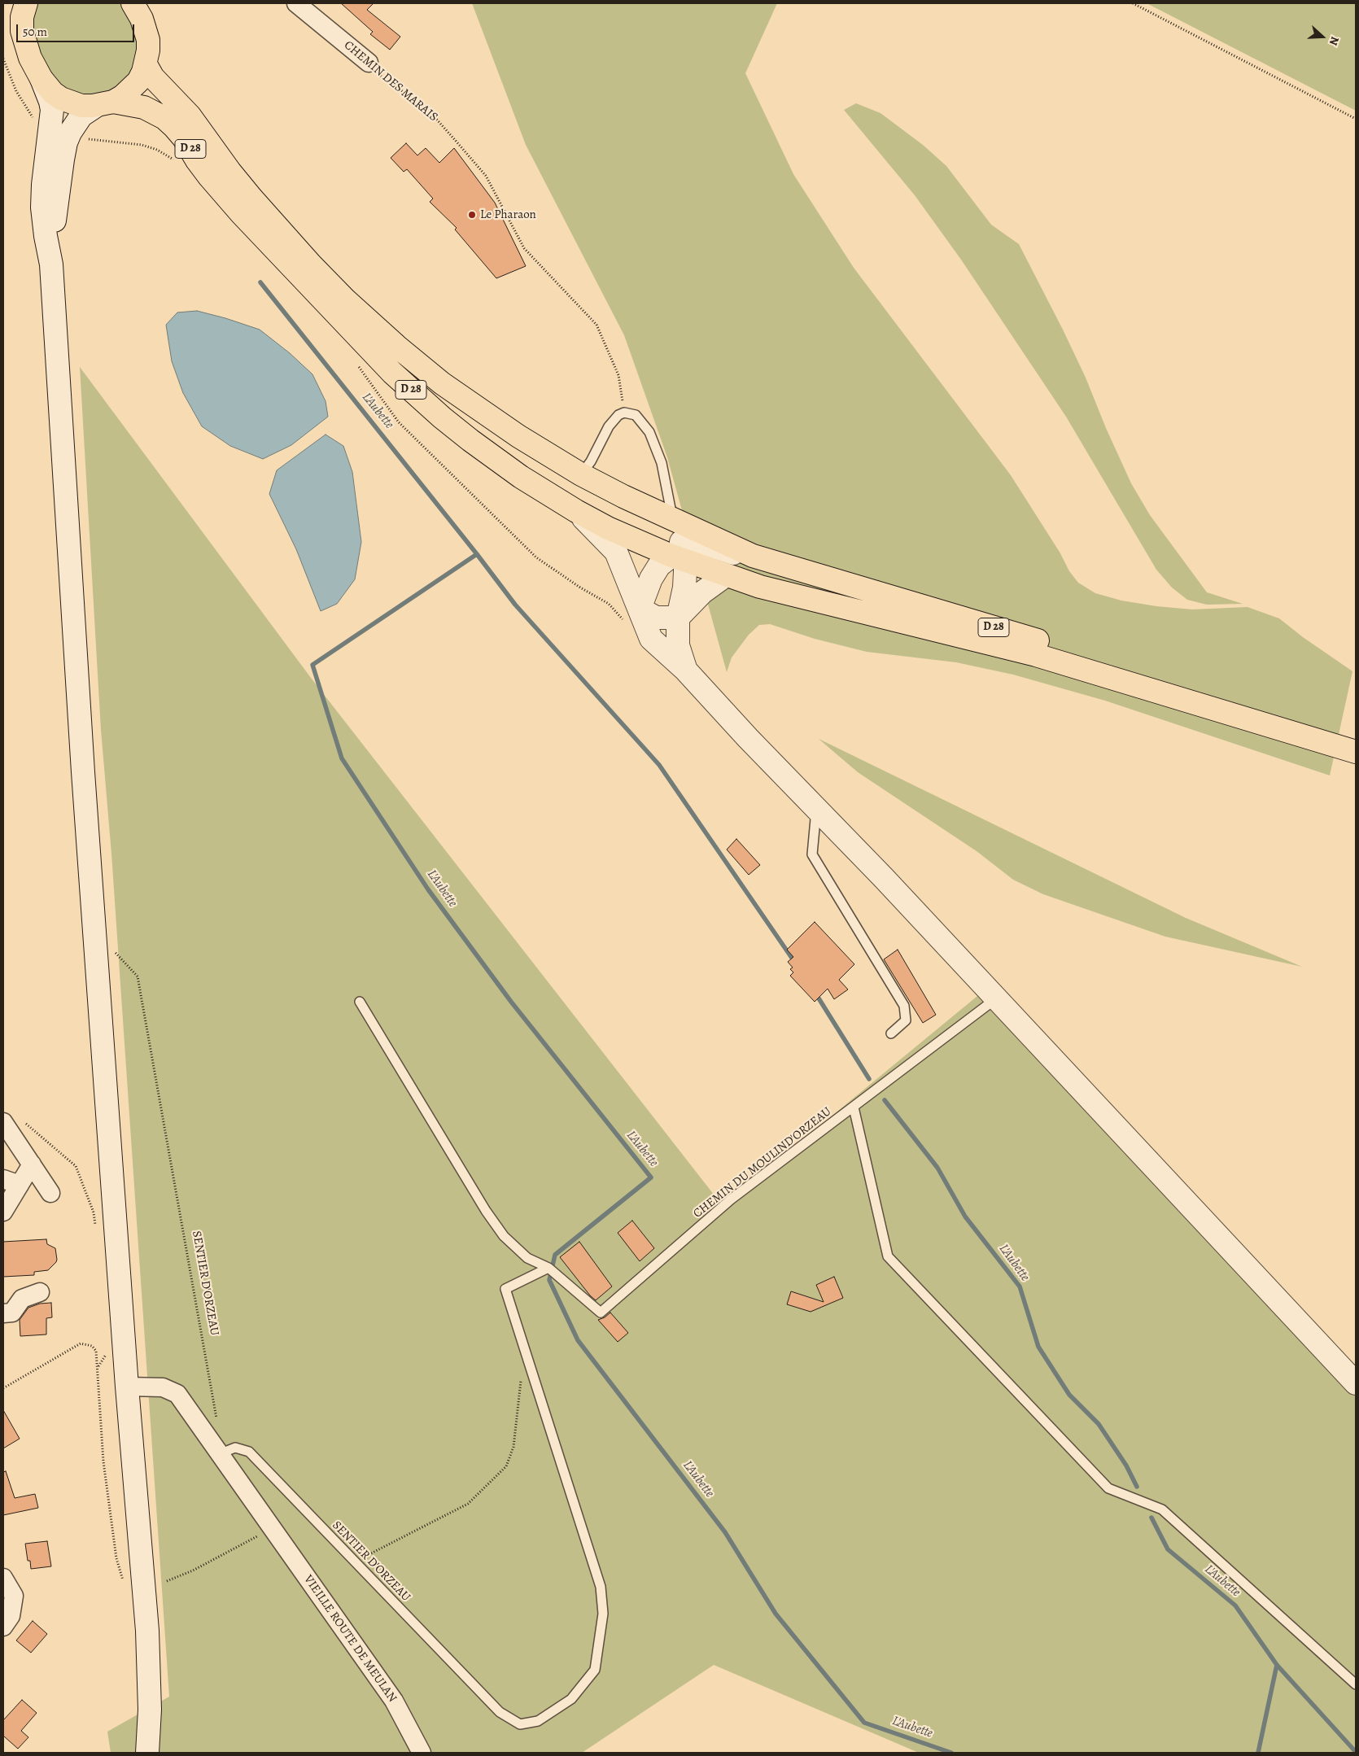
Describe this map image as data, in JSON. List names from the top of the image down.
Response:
{
  "streets": {
    "main road": ["D 28"],
    "street": ["CHEMIN DES MARAIS", "VIEILLE ROUTE DE MEULAN"],
    "lane": ["CHEMIN DU MOULIND'ORZEAU", "SENTIER D'ORZEAU"]
  },
  "crossings": [
    ["CHEMIN DU MOULIND'ORZEAU", "SENTIER D'ORZEAU"],
    ["SENTIER D'ORZEAU", "VIEILLE ROUTE DE MEULAN"]
  ],
  "water": ["L'Aubette"],
  "places": ["Le Pharaon"],
  "scale_bar": "50 m",
  "north": "right"
}
